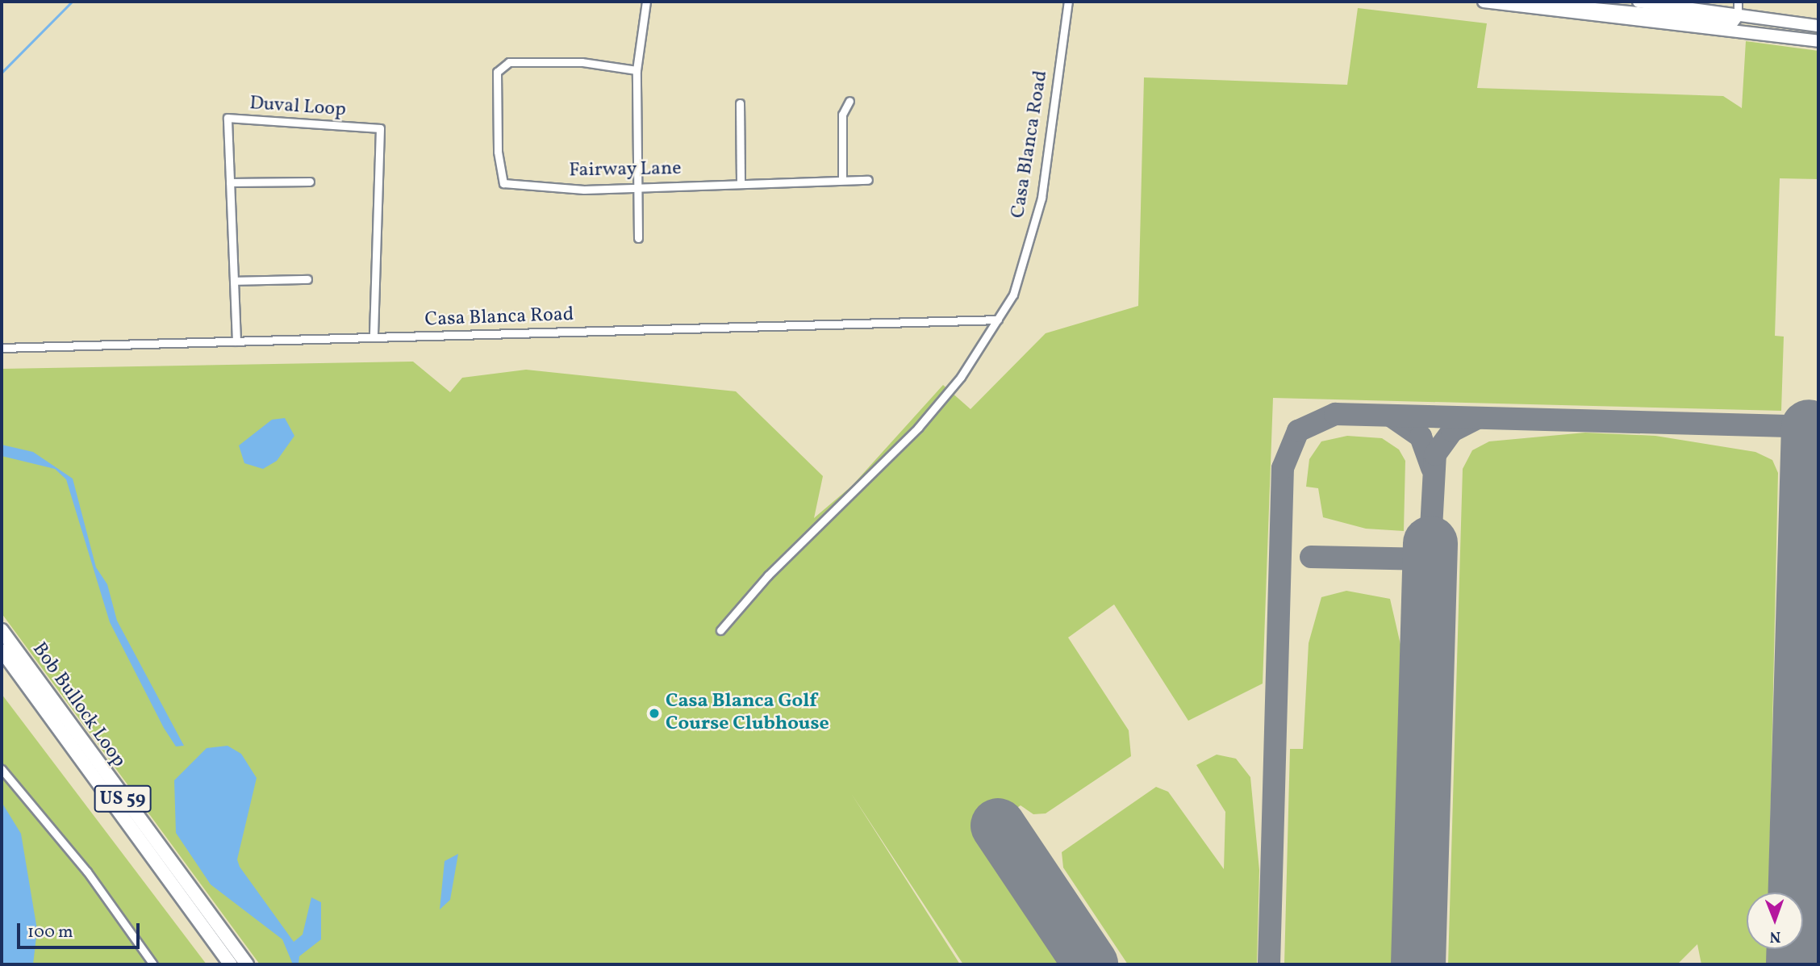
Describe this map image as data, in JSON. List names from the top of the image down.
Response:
{
  "streets": {
    "highway": ["Bob Bullock Loop", "US 59"],
    "street": ["Duval Loop", "Casa Blanca Road", "Fairway Lane"]
  },
  "crossings": [
    ["Duval Loop", "Casa Blanca Road"]
  ],
  "places": ["Casa Blanca Golf Course Clubhouse"],
  "scale_bar": "100 m",
  "north": "bottom"
}
